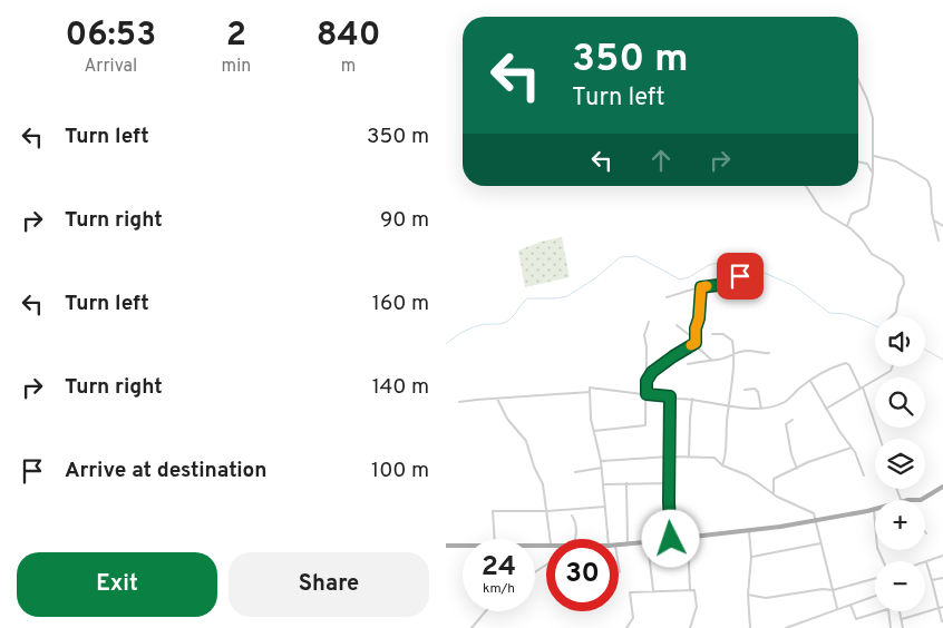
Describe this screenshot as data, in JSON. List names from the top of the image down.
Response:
{
  "page": {
    "eta": [
      "06:53",
      "Arrival",
      "2",
      "min",
      "840",
      "m"
    ],
    "turn": ["350 m", "Turn left"],
    "list": [
      {
        "name": "Turn left",
        "value": "350 m"
      },
      {
        "name": "Turn right",
        "value": "90 m"
      },
      {
        "name": "Turn left",
        "value": "160 m"
      },
      {
        "name": "Turn right",
        "value": "140 m"
      },
      {
        "name": "Arrive at destination",
        "value": "100 m"
      }
    ],
    "map_buttons": ["+", "−"],
    "speed": "24 km/h",
    "limit": "30",
    "buttons": ["Exit", "Share"]
  }
}
